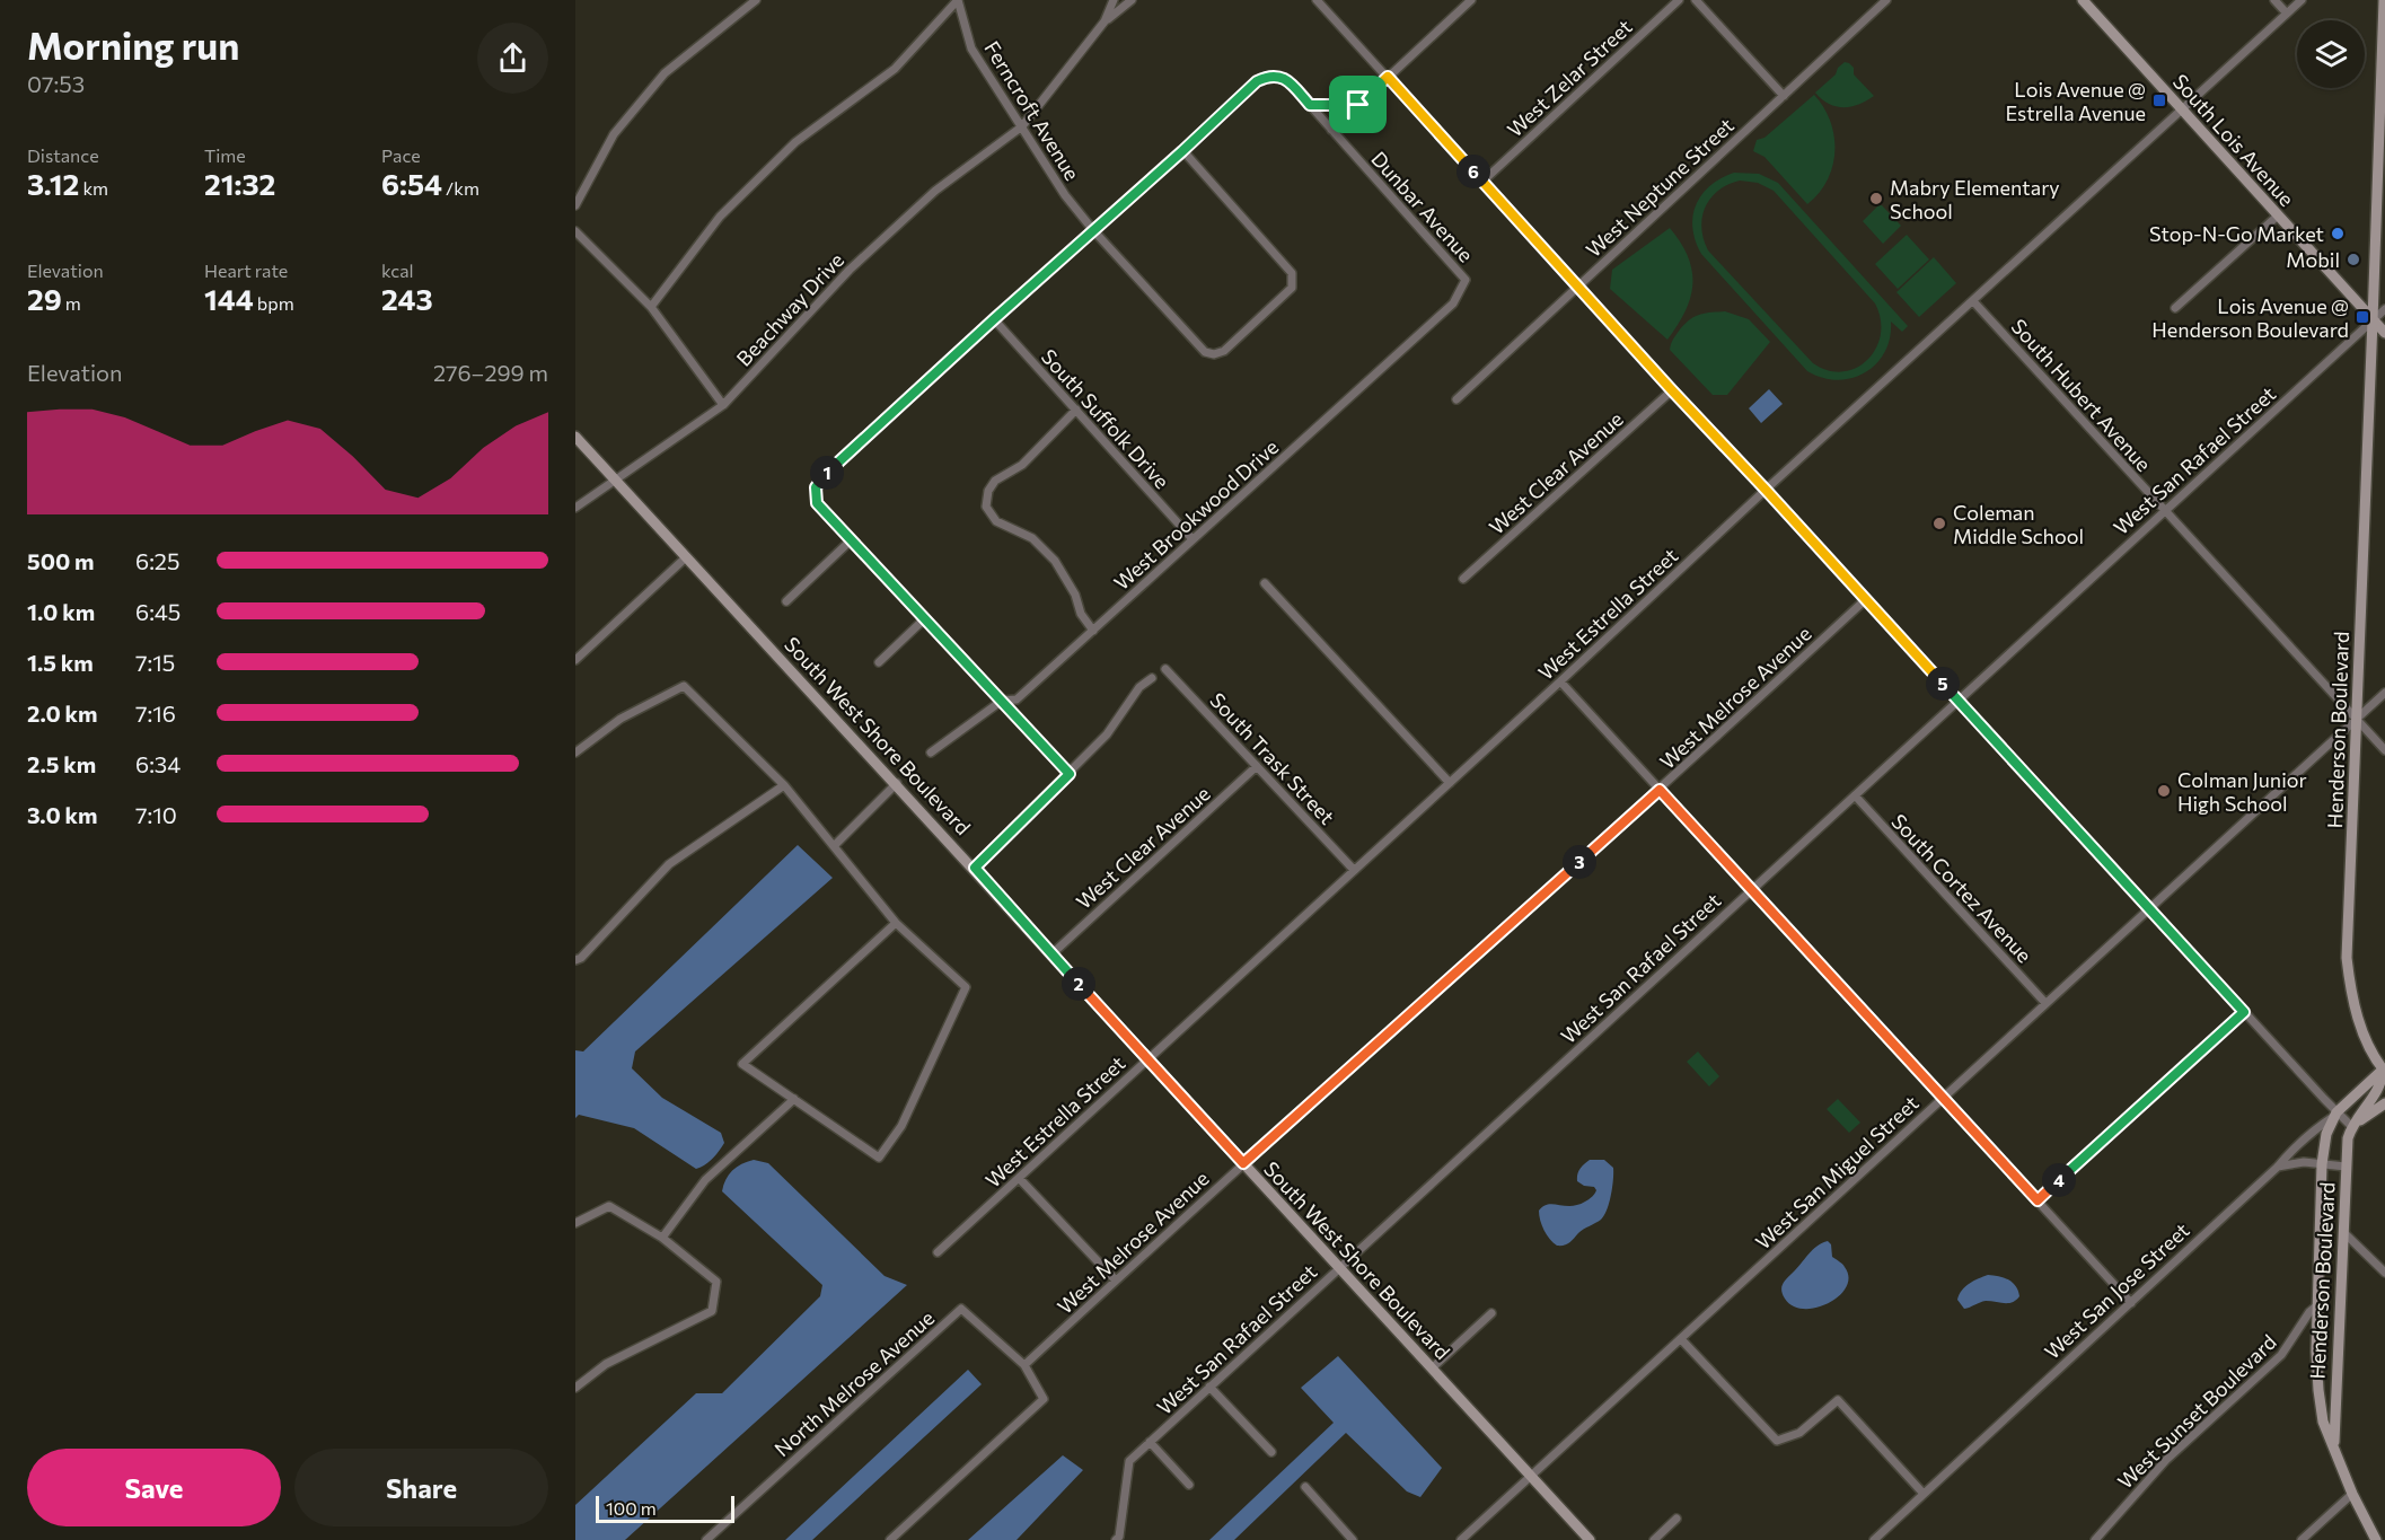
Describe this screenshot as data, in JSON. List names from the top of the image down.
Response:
{
  "streets": {
    "street": [
      "West Zelar Street",
      "Ferncroft Avenue",
      "South Lois Avenue",
      "West Neptune Street",
      "Dunbar Avenue",
      "Beachway Drive",
      "South Hubert Avenue",
      "South Suffolk Drive",
      "West San Rafael Street",
      "West Clear Avenue",
      "West Brookwood Drive",
      "West Estrella Street",
      "West Melrose Avenue",
      "Henderson Boulevard",
      "South West Shore Boulevard",
      "South Trask Street",
      "South Cortez Avenue",
      "West San Miguel Street",
      "West San Jose Street",
      "North Melrose Avenue",
      "West Sunset Boulevard"
    ]
  },
  "crossings": [
    ["Ferncroft Avenue", "Dunbar Avenue"],
    ["Ferncroft Avenue", "Beachway Drive"],
    ["South Lois Avenue", "West San Rafael Street"],
    ["South Lois Avenue", "West Estrella Street"],
    ["South Lois Avenue", "Henderson Boulevard"],
    ["Dunbar Avenue", "West Brookwood Drive"],
    ["Beachway Drive", "South West Shore Boulevard"],
    ["South Hubert Avenue", "West San Rafael Street"],
    ["South Hubert Avenue", "West Estrella Street"],
    ["South Hubert Avenue", "Henderson Boulevard"],
    ["South Hubert Avenue", "West San Miguel Street"],
    ["South Suffolk Drive", "West Brookwood Drive"],
    ["West San Rafael Street", "Henderson Boulevard"],
    ["West San Rafael Street", "South West Shore Boulevard"],
    ["West San Rafael Street", "South Cortez Avenue"],
    ["West Clear Avenue", "South West Shore Boulevard"],
    ["West Clear Avenue", "South Trask Street"],
    ["West Estrella Street", "South West Shore Boulevard"],
    ["West Estrella Street", "South Trask Street"],
    ["West Melrose Avenue", "South West Shore Boulevard"],
    ["West Melrose Avenue", "North Melrose Avenue"],
    ["Henderson Boulevard", "West San Miguel Street"],
    ["Henderson Boulevard", "West San Jose Street"],
    ["Henderson Boulevard", "West Sunset Boulevard"],
    ["South West Shore Boulevard", "West San Miguel Street"],
    ["South Cortez Avenue", "West San Miguel Street"]
  ],
  "places": {
    "transit": ["Lois Avenue @ Estrella Avenue", "Lois Avenue @ Henderson Boulevard"],
    "other": [
      "Mabry Elementary School",
      "Stop-N-Go Market",
      "Mobil",
      "Coleman Middle School",
      "Colman Junior High School"
    ]
  },
  "scale_bar": "100 m",
  "page": {
    "heading": ["Morning run", "07:53"],
    "stats": [
      ["Distance", "3.12 km"],
      ["Time", "21:32"],
      ["Pace", "6:54 /km"],
      ["Elevation", "29 m"],
      ["Heart rate", "144 bpm"],
      ["kcal", "243"]
    ],
    "pins": [
      "6",
      "1",
      "5",
      "3",
      "2",
      "4"
    ],
    "chart": ["Elevation", "276–299 m"],
    "list": [
      {
        "name": "500 m",
        "note": "6:25"
      },
      {
        "name": "1.0 km",
        "note": "6:45"
      },
      {
        "name": "1.5 km",
        "note": "7:15"
      },
      {
        "name": "2.0 km",
        "note": "7:16"
      },
      {
        "name": "2.5 km",
        "note": "6:34"
      },
      {
        "name": "3.0 km",
        "note": "7:10"
      }
    ],
    "buttons": ["Save", "Share"],
    "scale": "100 m"
  }
}
